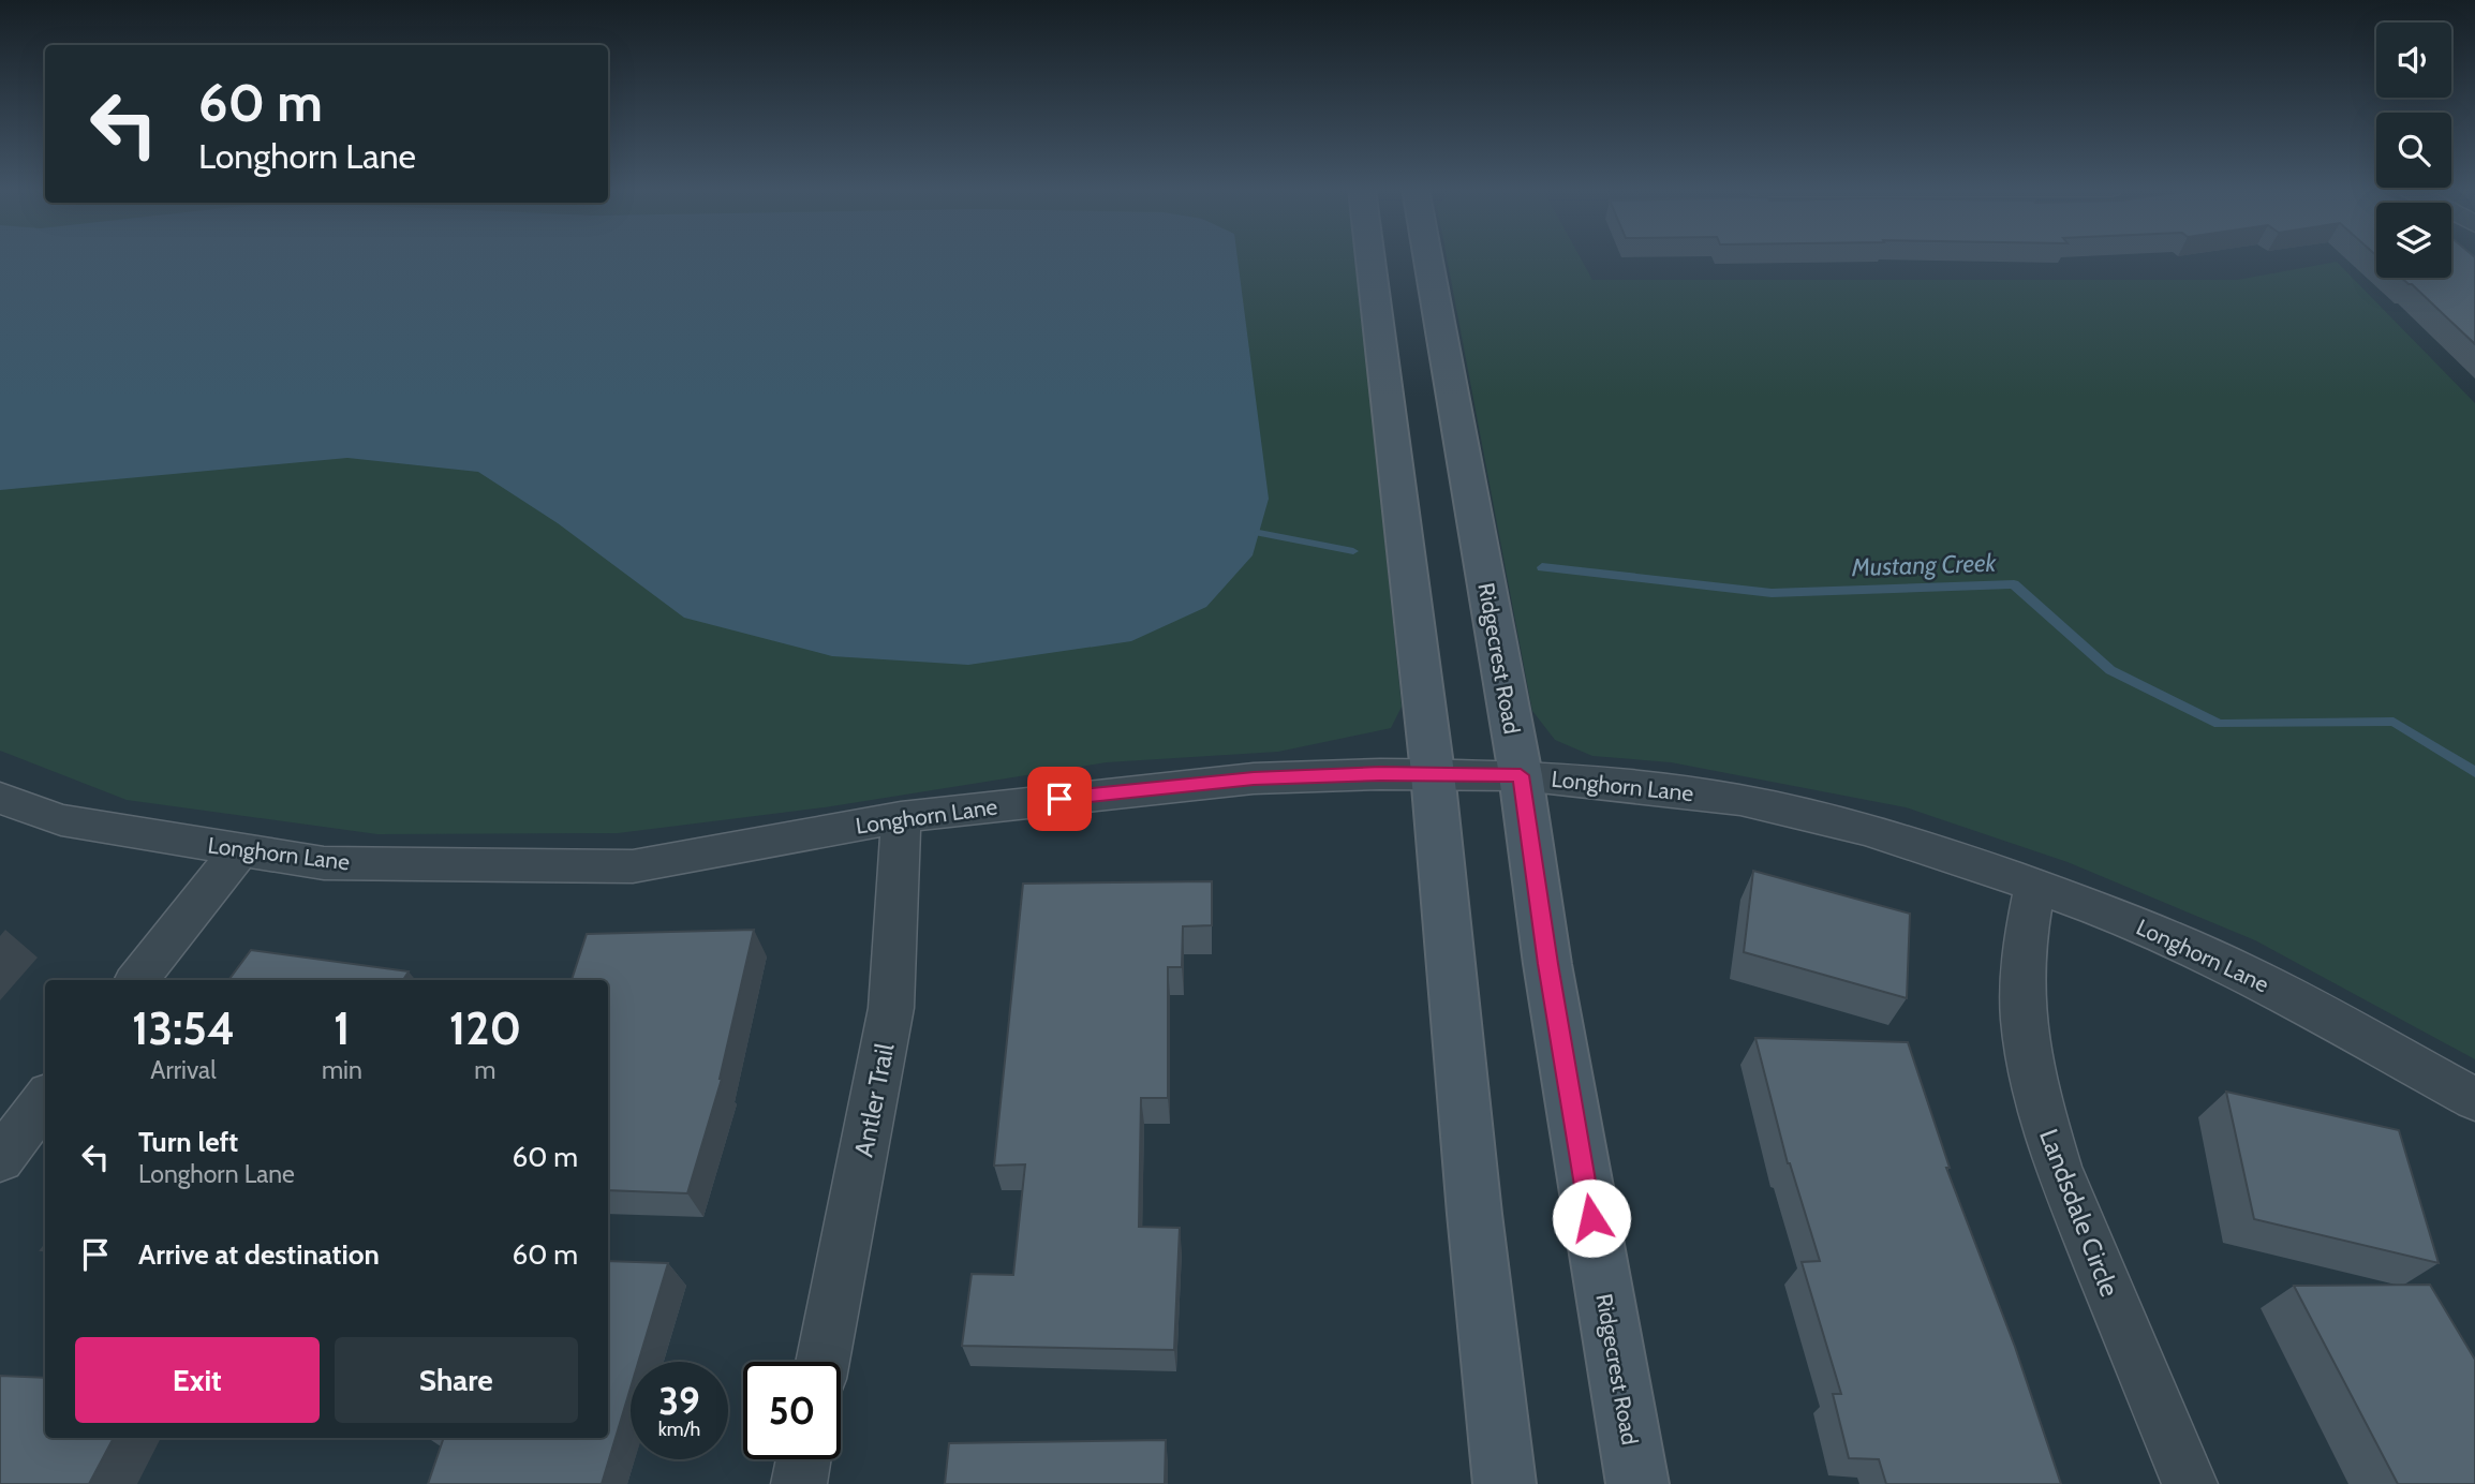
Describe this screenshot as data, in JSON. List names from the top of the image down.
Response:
{
  "streets": {
    "main road": ["Ridgecrest Road"],
    "street": ["Longhorn Lane", "Antler Trail", "Landsdale Circle"]
  },
  "crossings": [
    ["Ridgecrest Road", "Longhorn Lane"],
    ["Longhorn Lane", "Antler Trail"],
    ["Longhorn Lane", "Landsdale Circle"]
  ],
  "water": ["Mustang Creek"],
  "page": {
    "turn": ["60 m", "Longhorn Lane"],
    "eta": [
      "13:54",
      "Arrival",
      "1",
      "min",
      "120",
      "m"
    ],
    "list": [
      {
        "name": "Turn left",
        "note": "Longhorn Lane",
        "value": "60 m"
      },
      {
        "name": "Arrive at destination",
        "value": "60 m"
      }
    ],
    "buttons": ["Exit", "Share"],
    "speed": "39 km/h",
    "limit": "50"
  }
}
